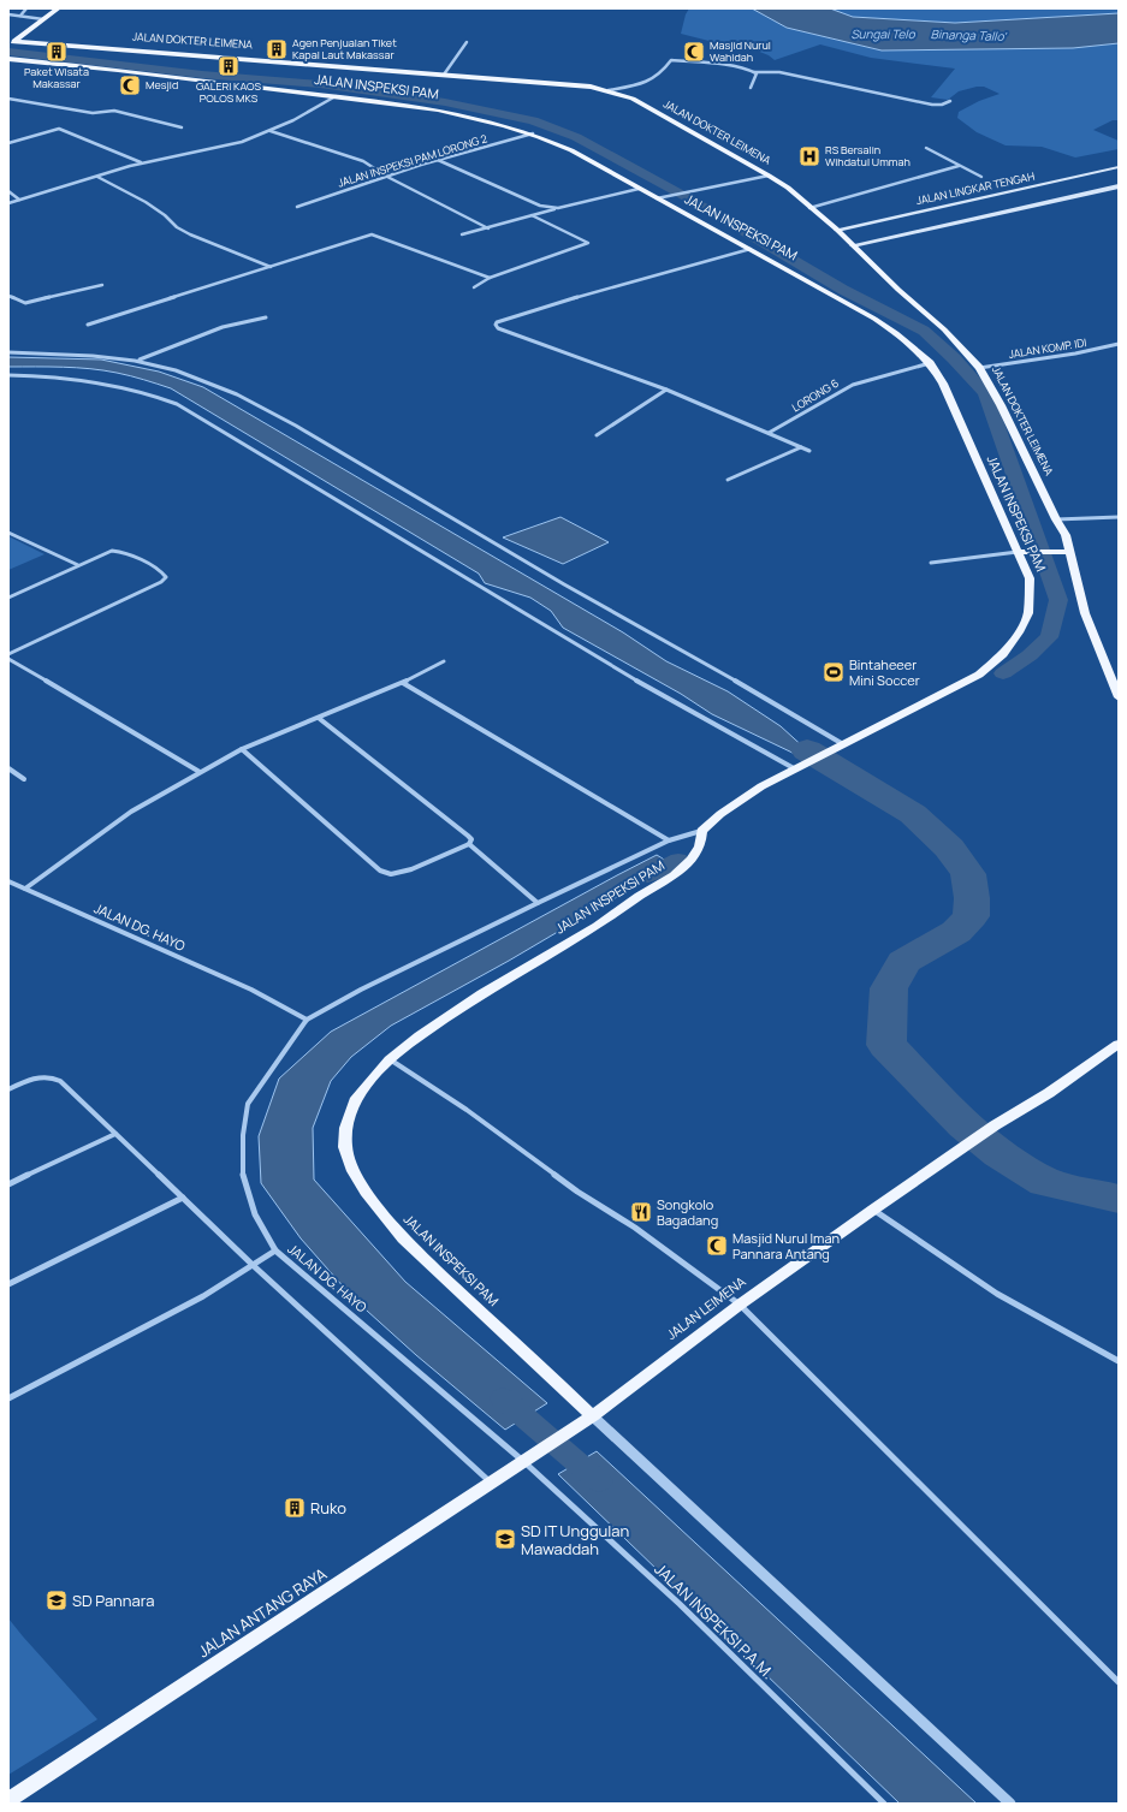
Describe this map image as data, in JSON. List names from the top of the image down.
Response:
{
  "streets": {
    "main road": [
      "JALAN DOKTER LEIMENA",
      "JALAN INSPEKSI PAM",
      "JALAN LINGKAR TENGAH",
      "JALAN LEIMENA",
      "JALAN ANTANG RAYA"
    ],
    "street": [
      "JALAN INSPEKSI PAM LORONG 2",
      "JALAN KOMP. IDI",
      "LORONG 6",
      "JALAN DG. HAYO",
      "JALAN INSPEKSI P.A.M."
    ]
  },
  "crossings": [
    ["JALAN DOKTER LEIMENA", "JALAN LINGKAR TENGAH"],
    ["JALAN DOKTER LEIMENA", "JALAN KOMP. IDI"],
    ["JALAN INSPEKSI PAM", "JALAN INSPEKSI PAM LORONG 2"],
    ["JALAN INSPEKSI PAM", "LORONG 6"],
    ["JALAN INSPEKSI PAM", "JALAN LEIMENA"],
    ["JALAN DG. HAYO", "JALAN LEIMENA"],
    ["JALAN DG. HAYO", "JALAN ANTANG RAYA"],
    ["JALAN DG. HAYO", "JALAN INSPEKSI P.A.M."],
    ["JALAN LEIMENA", "JALAN ANTANG RAYA"],
    ["JALAN LEIMENA", "JALAN INSPEKSI P.A.M."],
    ["JALAN ANTANG RAYA", "JALAN INSPEKSI P.A.M."]
  ],
  "water": ["Sungai Telo", "Binanga Tallo'"],
  "places": {
    "building": [
      "Agen Penjualan Tiket Kapal Laut Makassar",
      "Paket Wisata Makassar",
      "GALERI KAOS POLOS MKS",
      "Ruko"
    ],
    "mosque": ["Masjid Nurul Wahidah", "Mesjid", "Masjid Nurul Iman Pannara Antang"],
    "hospital": ["RS Bersalin Wihdatul Ummah"],
    "sports": ["Bintaheeer Mini Soccer"],
    "restaurant": ["Songkolo Bagadang"],
    "school or university": ["SD IT Unggulan Mawaddah", "SD Pannara"]
  }
}
